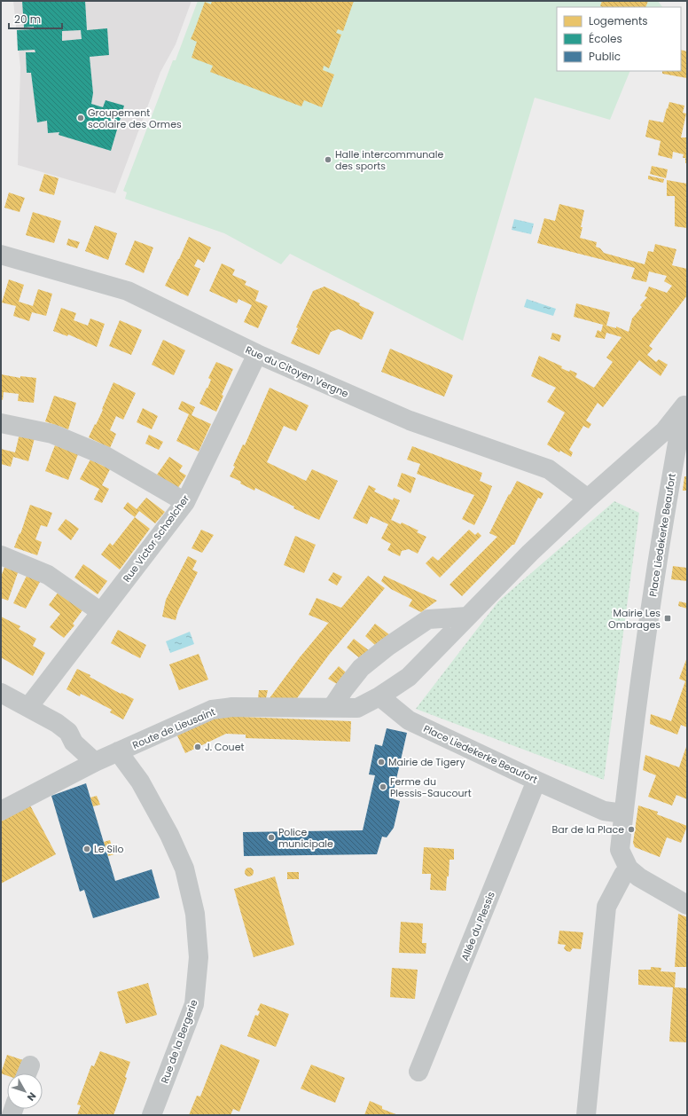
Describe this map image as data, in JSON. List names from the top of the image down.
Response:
{
  "streets": {
    "street": [
      "Rue du Citoyen Vergne",
      "Place Liedekerke Beaufort",
      "Rue Victor Schœlcher",
      "Route de Lieusaint",
      "Allée du Plessis",
      "Rue de la Bergerie"
    ]
  },
  "crossings": [
    ["Rue du Citoyen Vergne", "Place Liedekerke Beaufort"],
    ["Rue du Citoyen Vergne", "Rue Victor Schœlcher"],
    ["Place Liedekerke Beaufort", "Route de Lieusaint"],
    ["Place Liedekerke Beaufort", "Allée du Plessis"],
    ["Route de Lieusaint", "Rue de la Bergerie"]
  ],
  "places": {
    "other": [
      "Groupement scolaire des Ormes",
      "Halle intercommunale des sports",
      "J. Couet",
      "Mairie de Tigery",
      "Ferme du Plessis-Saucourt",
      "Bar de la Place",
      "Police municipale",
      "Le Silo"
    ],
    "transit": ["Mairie Les Ombrages"]
  },
  "legend": ["Logements", "Écoles", "Public"],
  "scale_bar": "20 m",
  "north": "bottom right"
}
